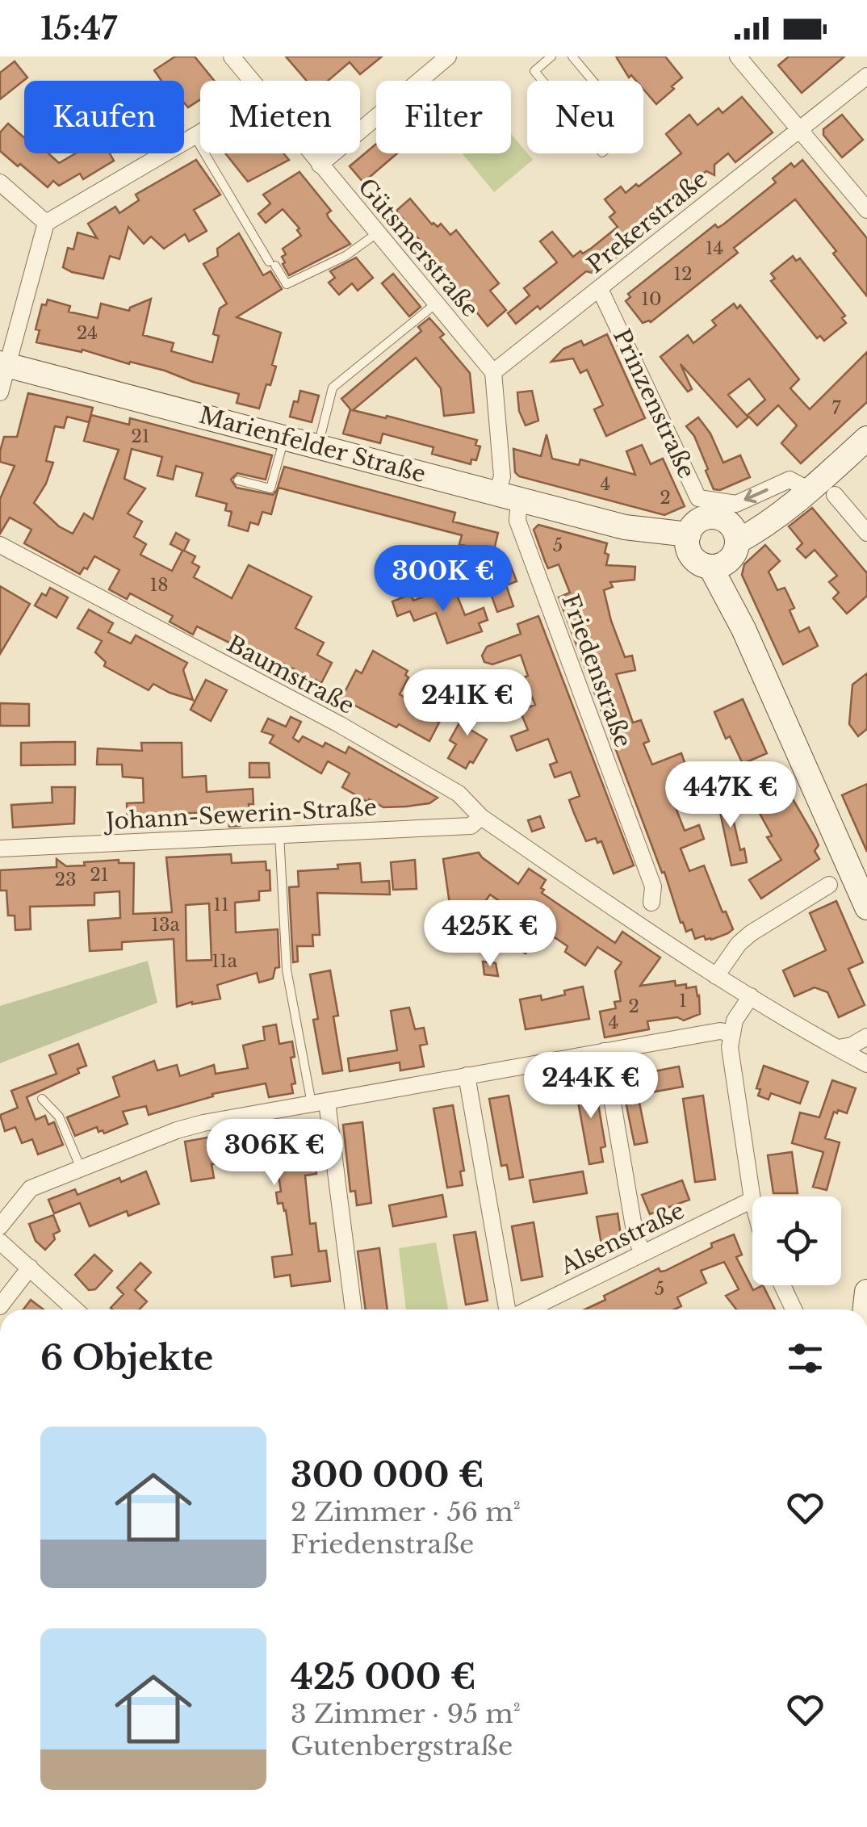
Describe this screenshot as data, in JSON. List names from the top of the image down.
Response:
{
  "streets": {
    "street": [
      "Prekerstraße",
      "Gütsmerstraße",
      "Prinzenstraße",
      "Marienfelder Straße",
      "Friedenstraße",
      "Baumstraße",
      "Johann-Sewerin-Straße",
      "Alsenstraße"
    ]
  },
  "crossings": [
    ["Prekerstraße", "Gütsmerstraße"],
    ["Prekerstraße", "Prinzenstraße"],
    ["Marienfelder Straße", "Friedenstraße"],
    ["Baumstraße", "Johann-Sewerin-Straße"]
  ],
  "one_way": ["Prinzenstraße"],
  "house_numbers": [
    "14",
    "12",
    "10",
    "24",
    "7",
    "21",
    "4",
    "2",
    "5",
    "18",
    "21",
    "23",
    "11",
    "13a",
    "11a",
    "1",
    "2",
    "4",
    "5"
  ],
  "page": {
    "status": "15:47",
    "chip": [
      "Kaufen",
      "Mieten",
      "Filter",
      "Neu"
    ],
    "price": [
      "300K €",
      "241K €",
      "447K €",
      "425K €",
      "244K €",
      "306K €"
    ],
    "heading": "6 Objekte",
    "list": [
      {
        "name": "300 000 €",
        "note": "2 Zimmer · 56 m² · Friedenstraße"
      },
      {
        "name": "425 000 €",
        "note": "3 Zimmer · 95 m² · Gutenbergstraße"
      }
    ]
  }
}
